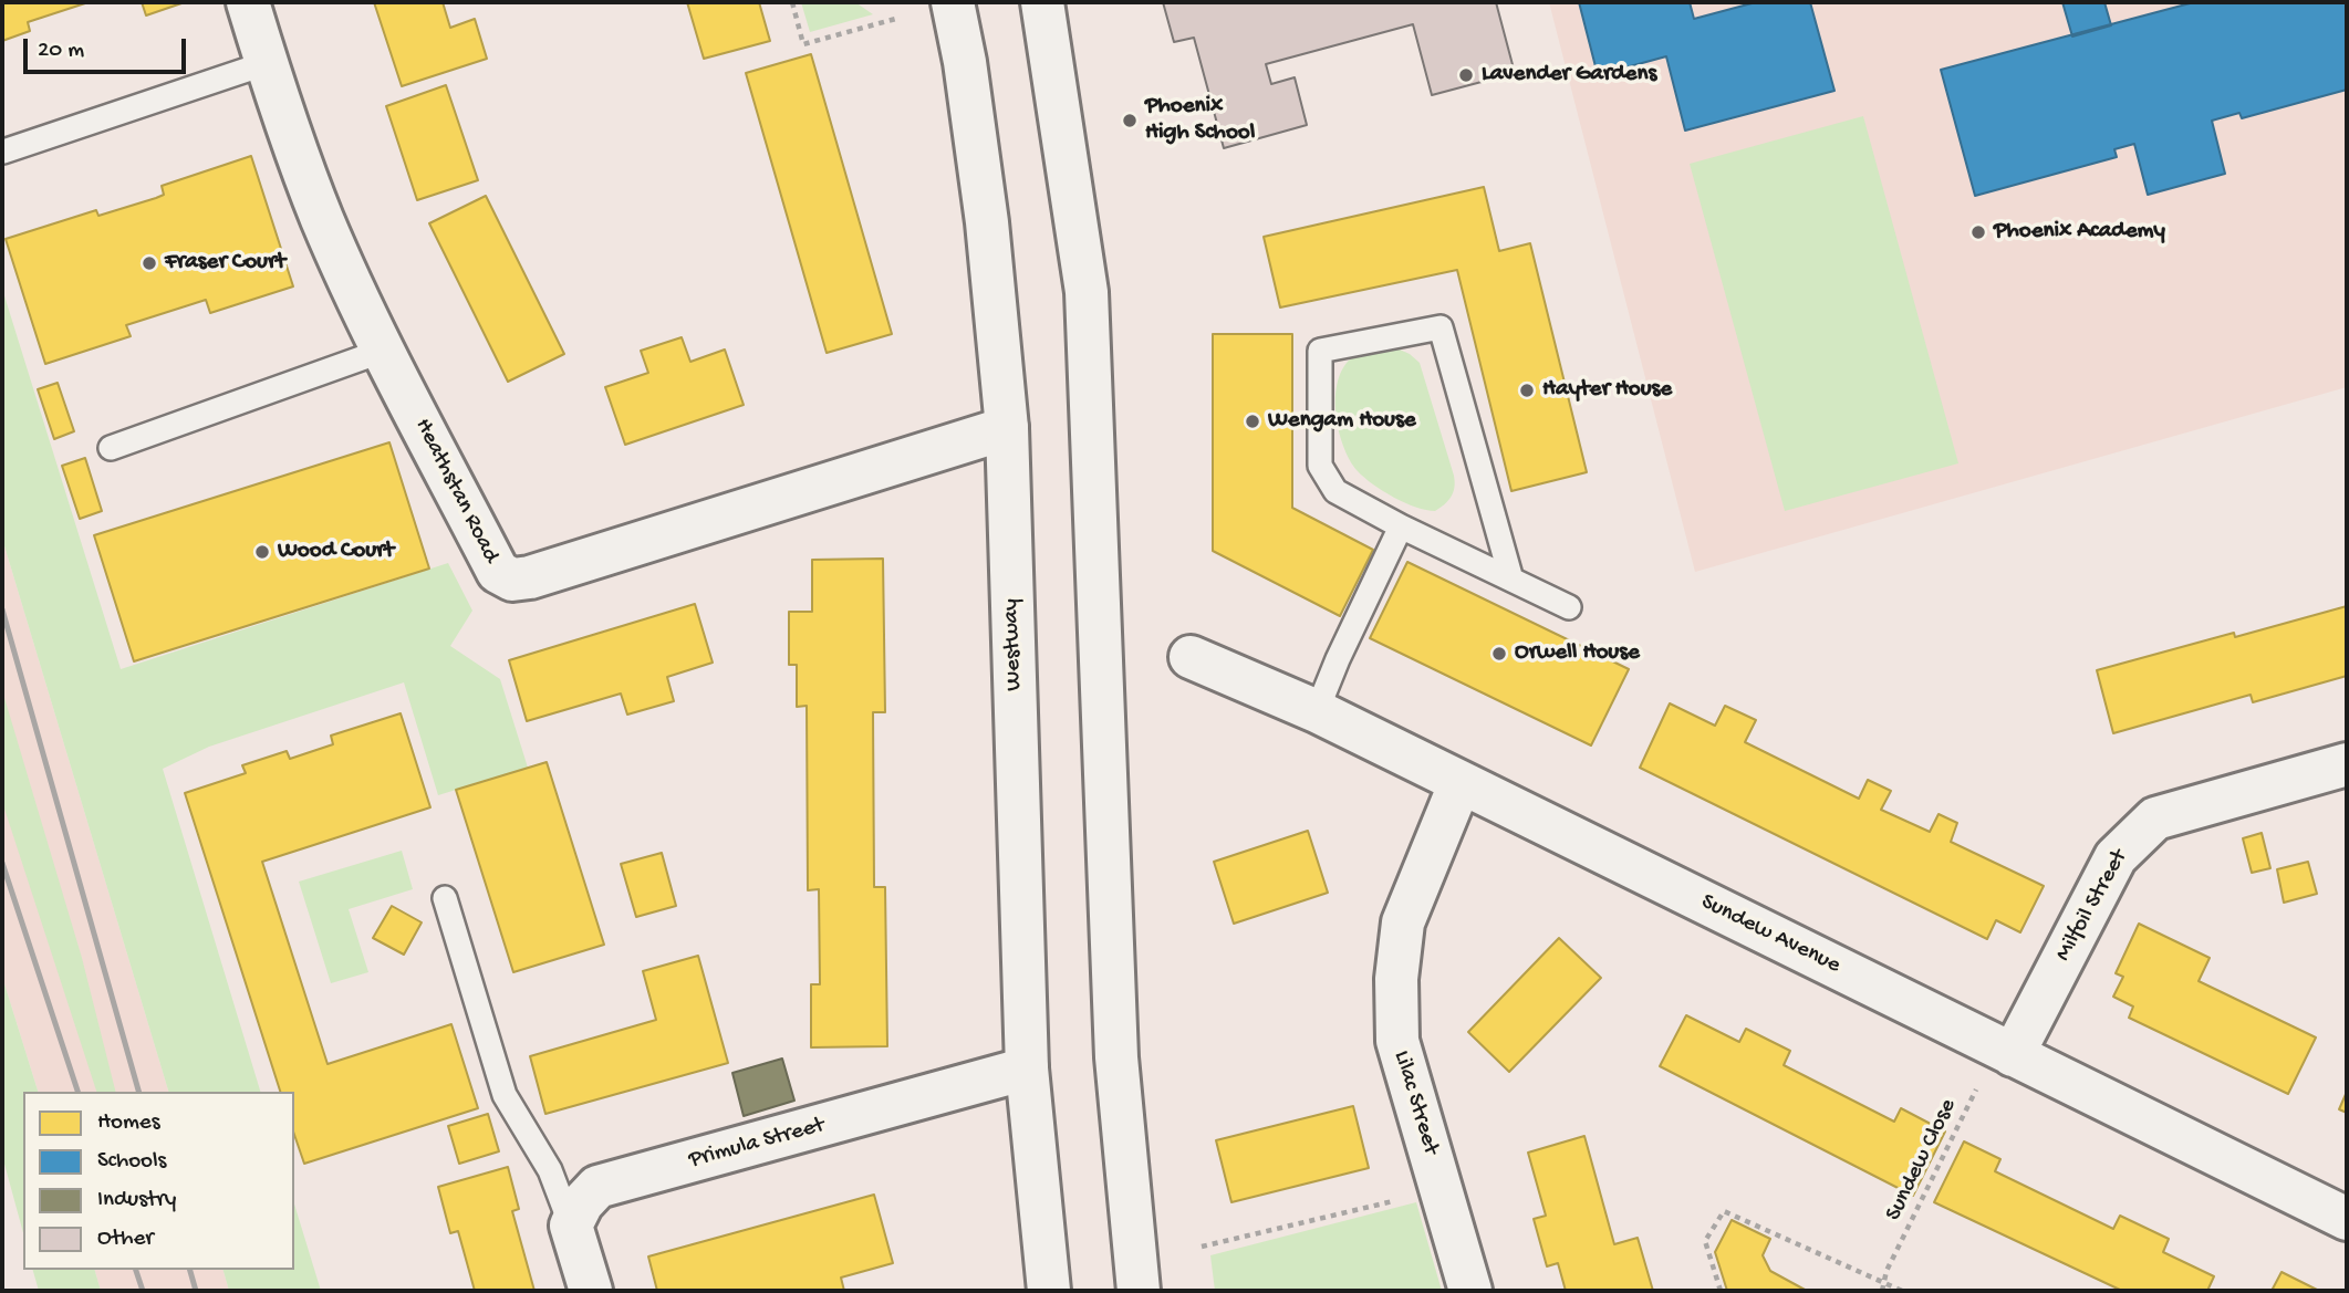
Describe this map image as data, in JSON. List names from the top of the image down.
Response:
{
  "streets": {
    "main road": [
      "Heathstan Road",
      "Westway",
      "Milfoil Street",
      "Sundew Avenue",
      "Lilac Street",
      "Primula Street"
    ],
    "path": ["Sundew Close"]
  },
  "crossings": [
    ["Heathstan Road", "Westway"],
    ["Westway", "Primula Street"],
    ["Milfoil Street", "Sundew Avenue"],
    ["Milfoil Street", "Sundew Close"],
    ["Sundew Avenue", "Lilac Street"],
    ["Sundew Avenue", "Sundew Close"]
  ],
  "places": [
    "Lavender Gardens",
    "Phoenix High School",
    "Phoenix Academy",
    "Fraser Court",
    "Hayter House",
    "Wengam House",
    "Wood Court",
    "Orwell House"
  ],
  "legend": [
    "Homes",
    "Schools",
    "Industry",
    "Other"
  ],
  "scale_bar": "20 m"
}
